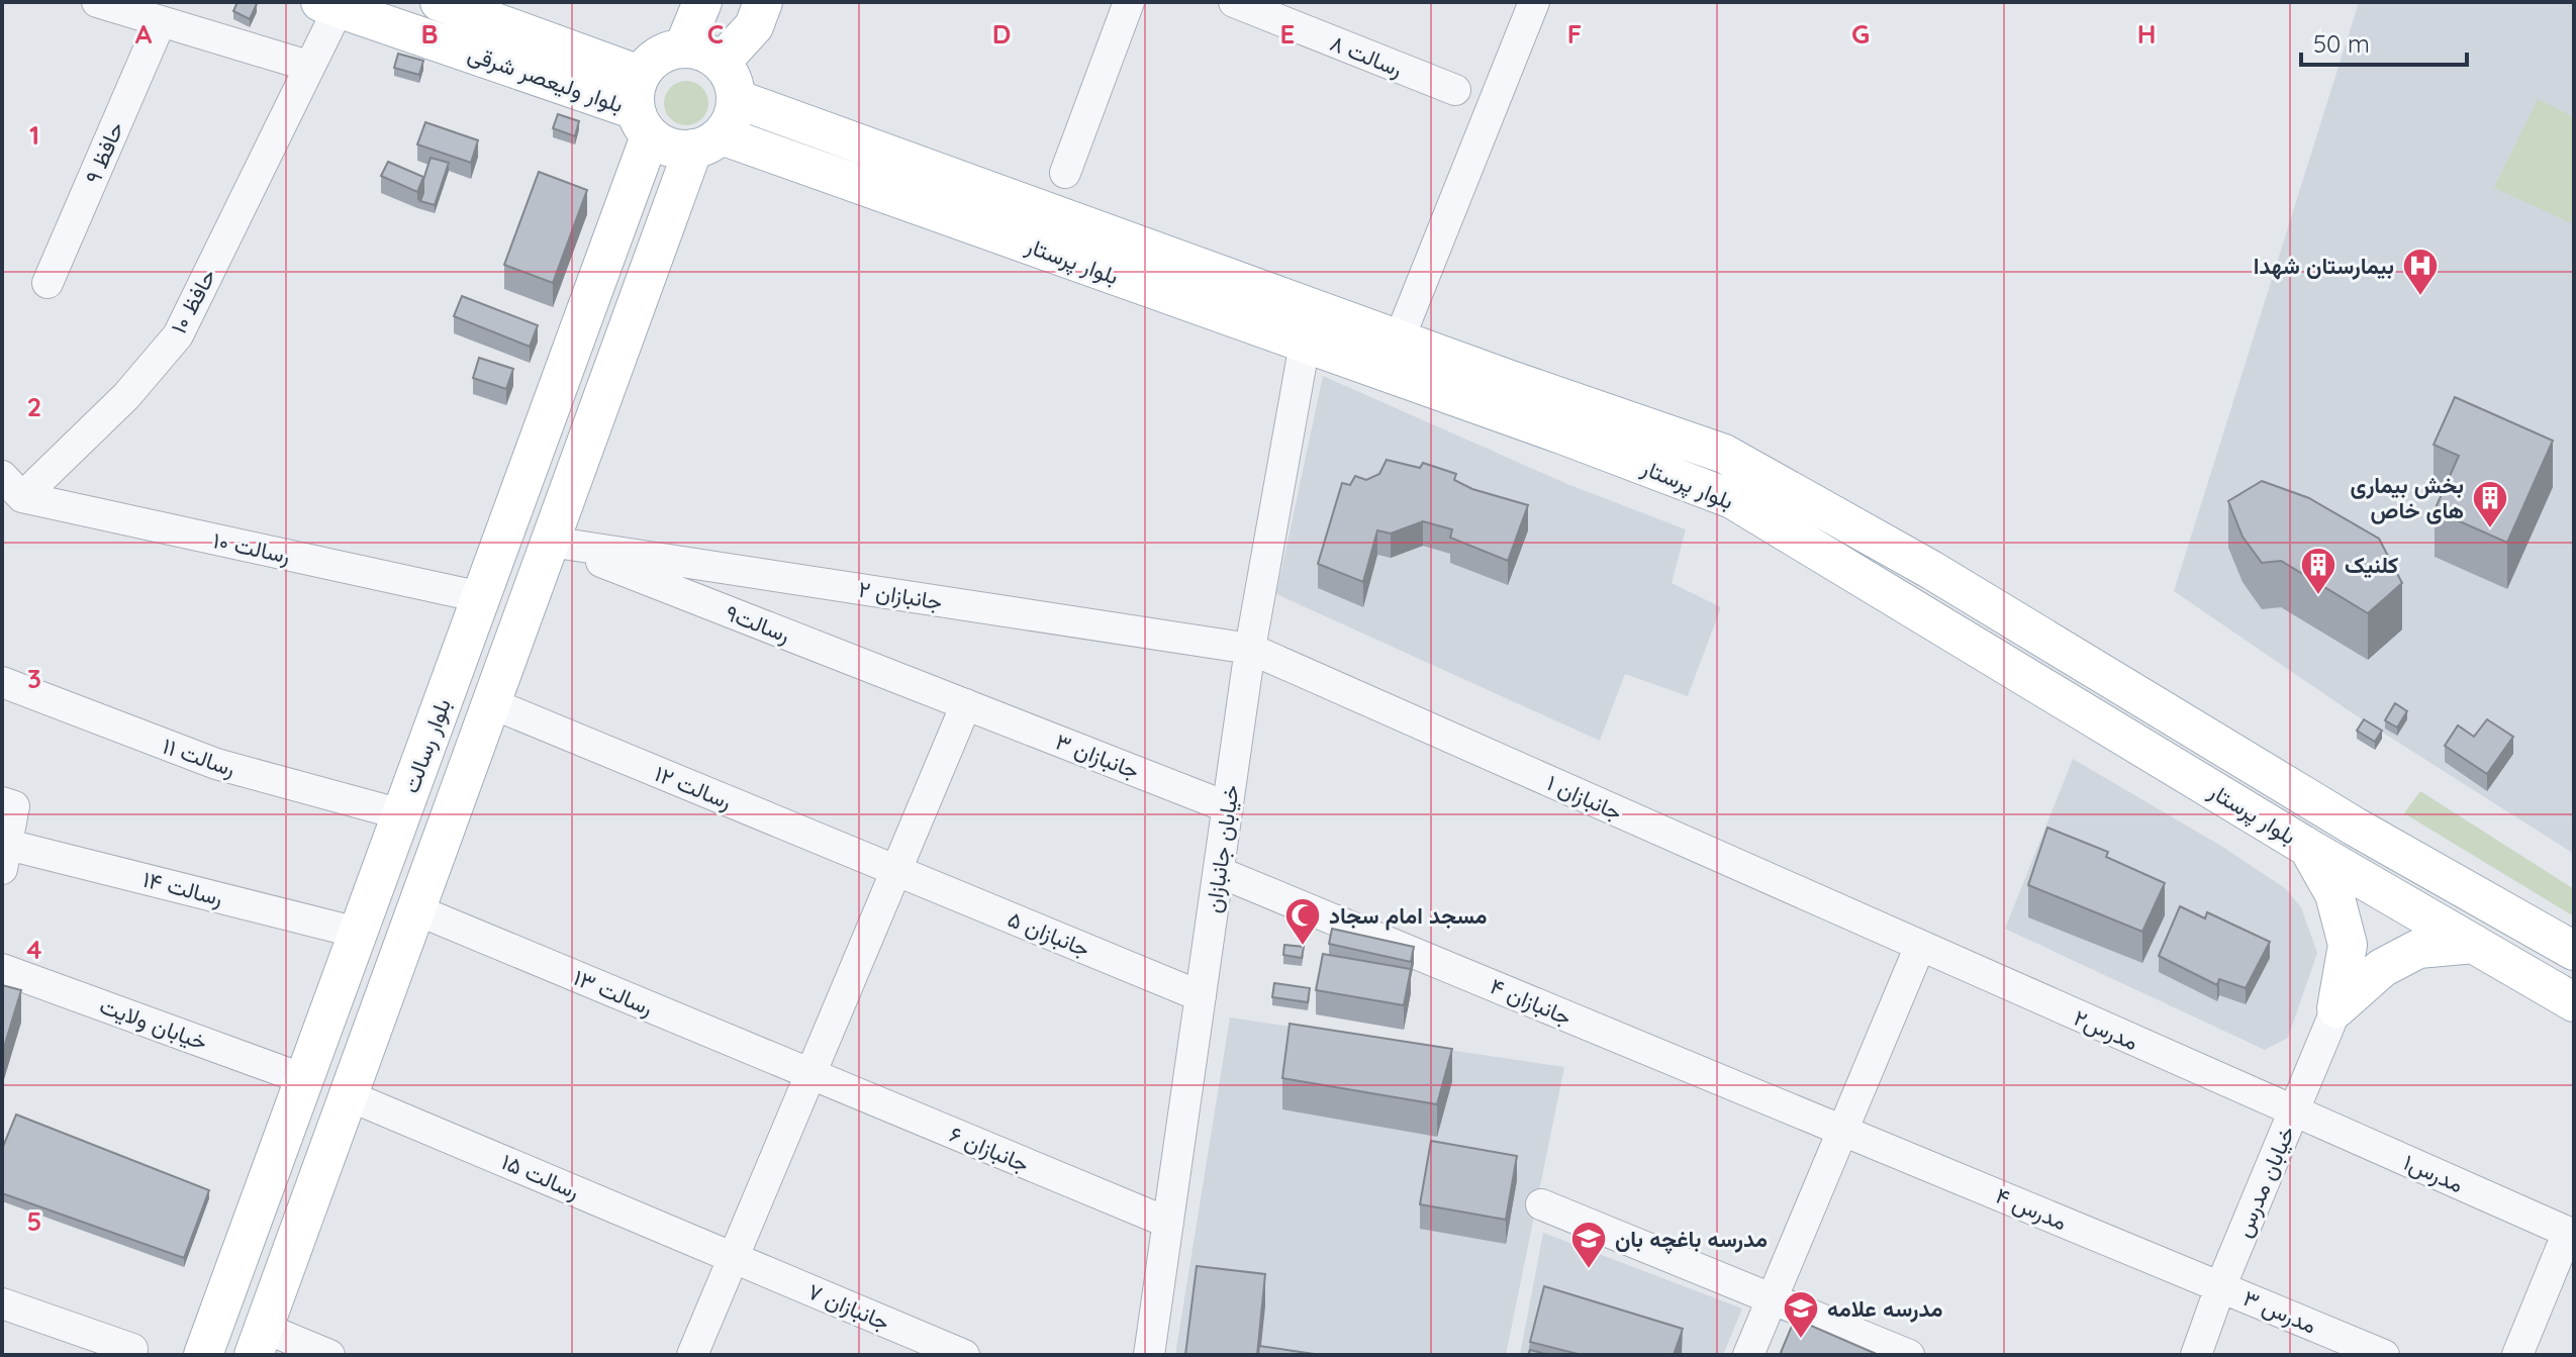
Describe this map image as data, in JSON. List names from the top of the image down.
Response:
{
  "streets": {
    "main road": ["بلوار ولیعصر شرقی", "بلوار پرستار", "بلوار رسالت"],
    "street": [
      "رسالت ۸",
      "حافظ ۹",
      "حافظ ۱۰",
      "رسالت ۱۰",
      "جانبازان ۲",
      "رسالت۹",
      "جانبازان ۳",
      "رسالت ۱۱",
      "رسالت ۱۲",
      "جانبازان ۱",
      "خیابان جانبازان",
      "رسالت ۱۴",
      "جانبازان ۵",
      "رسالت ۱۳",
      "جانبازان ۴",
      "خیابان ولایت",
      "مدرس۲",
      "جانبازان ۶",
      "مدرس۱",
      "رسالت ۱۵",
      "خیابان مدرس",
      "مدرس ۴",
      "جانبازان ۷",
      "مدرس ۳"
    ]
  },
  "crossings": [
    ["بلوار ولیعصر شرقی", "بلوار پرستار"],
    ["بلوار ولیعصر شرقی", "حافظ ۱۰"],
    ["بلوار ولیعصر شرقی", "بلوار رسالت"],
    ["بلوار پرستار", "بلوار رسالت"],
    ["بلوار پرستار", "خیابان جانبازان"],
    ["حافظ ۱۰", "رسالت ۱۰"],
    ["رسالت ۱۰", "بلوار رسالت"],
    ["جانبازان ۲", "رسالت۹"],
    ["جانبازان ۲", "بلوار رسالت"],
    ["جانبازان ۲", "جانبازان ۱"],
    ["جانبازان ۲", "خیابان جانبازان"],
    ["رسالت۹", "بلوار رسالت"],
    ["رسالت۹", "جانبازان ۳"],
    ["بلوار رسالت", "رسالت ۱۱"],
    ["بلوار رسالت", "رسالت ۱۲"],
    ["بلوار رسالت", "رسالت ۱۴"],
    ["بلوار رسالت", "رسالت ۱۳"],
    ["بلوار رسالت", "خیابان ولایت"],
    ["بلوار رسالت", "رسالت ۱۵"],
    ["جانبازان ۳", "خیابان جانبازان"],
    ["رسالت ۱۲", "جانبازان ۵"],
    ["جانبازان ۱", "خیابان جانبازان"],
    ["جانبازان ۱", "مدرس۲"],
    ["خیابان جانبازان", "جانبازان ۵"],
    ["خیابان جانبازان", "جانبازان ۴"],
    ["خیابان جانبازان", "جانبازان ۶"],
    ["رسالت ۱۳", "جانبازان ۶"],
    ["جانبازان ۴", "مدرس ۴"],
    ["مدرس۲", "مدرس۱"],
    ["مدرس۲", "خیابان مدرس"],
    ["مدرس۱", "خیابان مدرس"],
    ["رسالت ۱۵", "جانبازان ۷"],
    ["خیابان مدرس", "مدرس ۴"],
    ["خیابان مدرس", "مدرس ۳"],
    ["مدرس ۴", "مدرس ۳"]
  ],
  "places": {
    "hospital": ["بیمارستان شهدا"],
    "building": ["بخش بیماری های خاص", "کلنیک"],
    "mosque": ["مسجد امام سجاد"],
    "school or university": ["مدرسه باغچه بان", "مدرسه علامه"]
  },
  "scale_bar": "50 m",
  "grid": {
    "columns": [
      "A",
      "B",
      "C",
      "D",
      "E",
      "F",
      "G",
      "H"
    ],
    "rows": [
      "1",
      "2",
      "3",
      "4",
      "5"
    ]
  }
}
